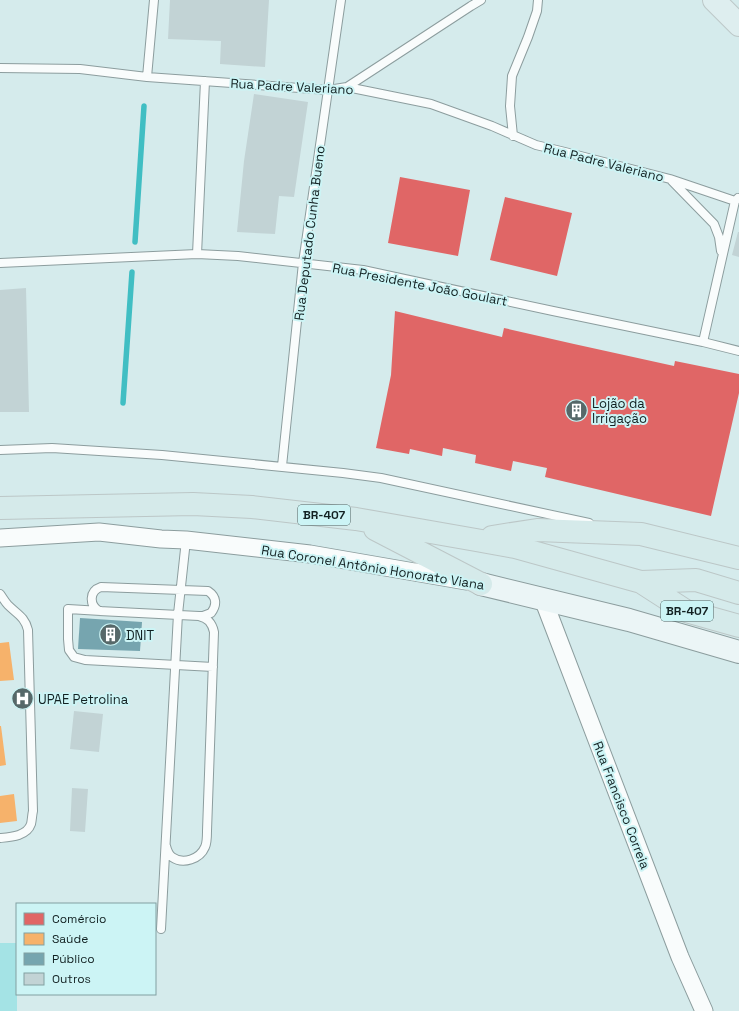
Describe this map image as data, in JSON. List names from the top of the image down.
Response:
{
  "streets": {
    "highway": ["BR-407"],
    "main road": ["Rua Coronel Antônio Honorato Viana"],
    "street": ["Rua Francisco Correia"],
    "lane": ["Rua Padre Valeriano", "Rua Deputado Cunha Bueno", "Rua Presidente João Goulart"]
  },
  "crossings": [
    ["Rua Padre Valeriano", "Rua Deputado Cunha Bueno"],
    ["Rua Deputado Cunha Bueno", "Rua Presidente João Goulart"],
    ["Rua Coronel Antônio Honorato Viana", "Rua Francisco Correia"]
  ],
  "places": {
    "building": ["Lojão da Irrigação", "DNIT"],
    "hospital": ["UPAE Petrolina"]
  },
  "legend": [
    "Comércio",
    "Saúde",
    "Público",
    "Outros"
  ]
}
